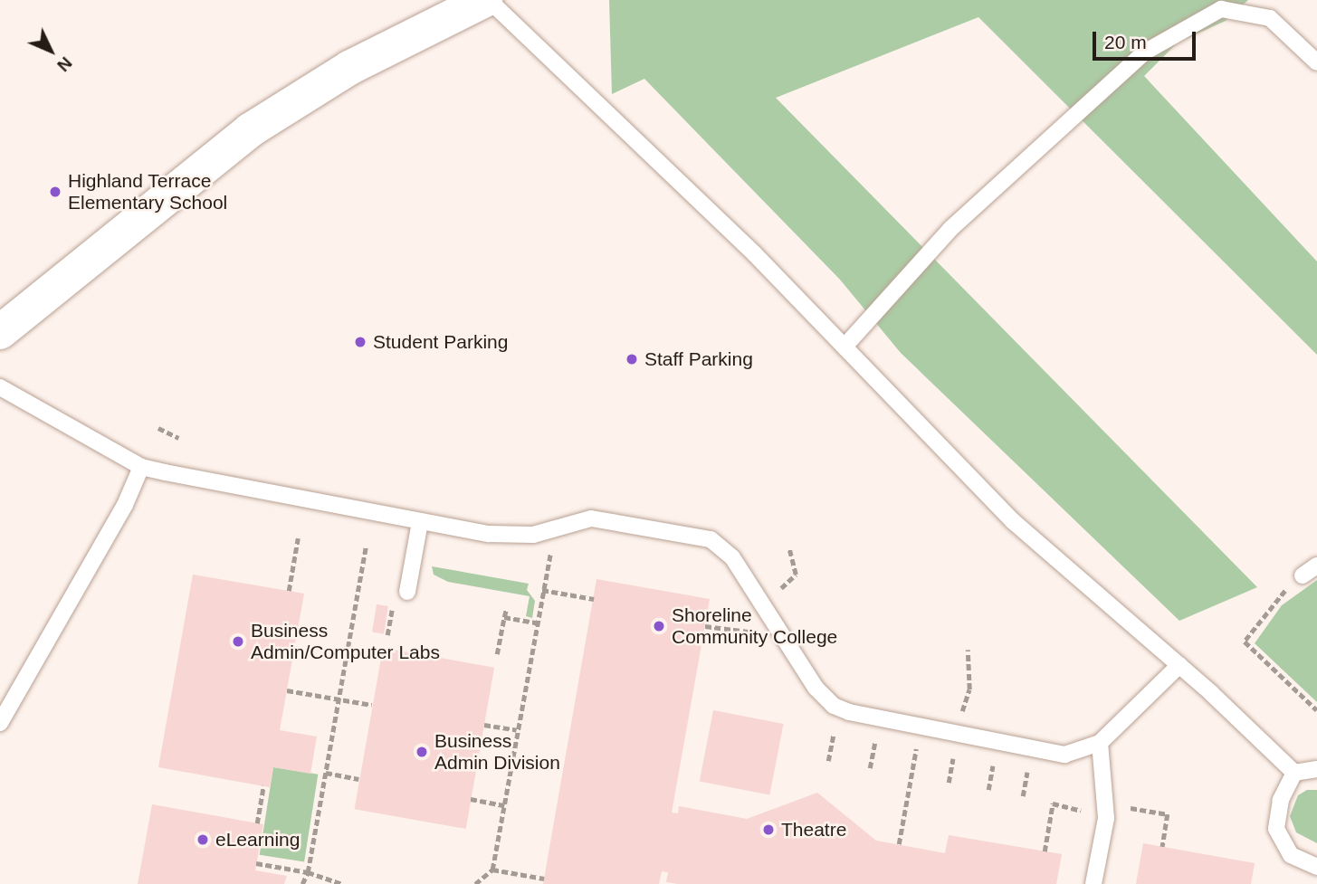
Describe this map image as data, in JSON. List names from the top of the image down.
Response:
{
  "places": [
    "Highland Terrace Elementary School",
    "Student Parking",
    "Staff Parking",
    "Shoreline Community College",
    "Business Admin/Computer Labs",
    "Business Admin Division",
    "Theatre",
    "eLearning"
  ],
  "scale_bar": "20 m",
  "north": "bottom right"
}
